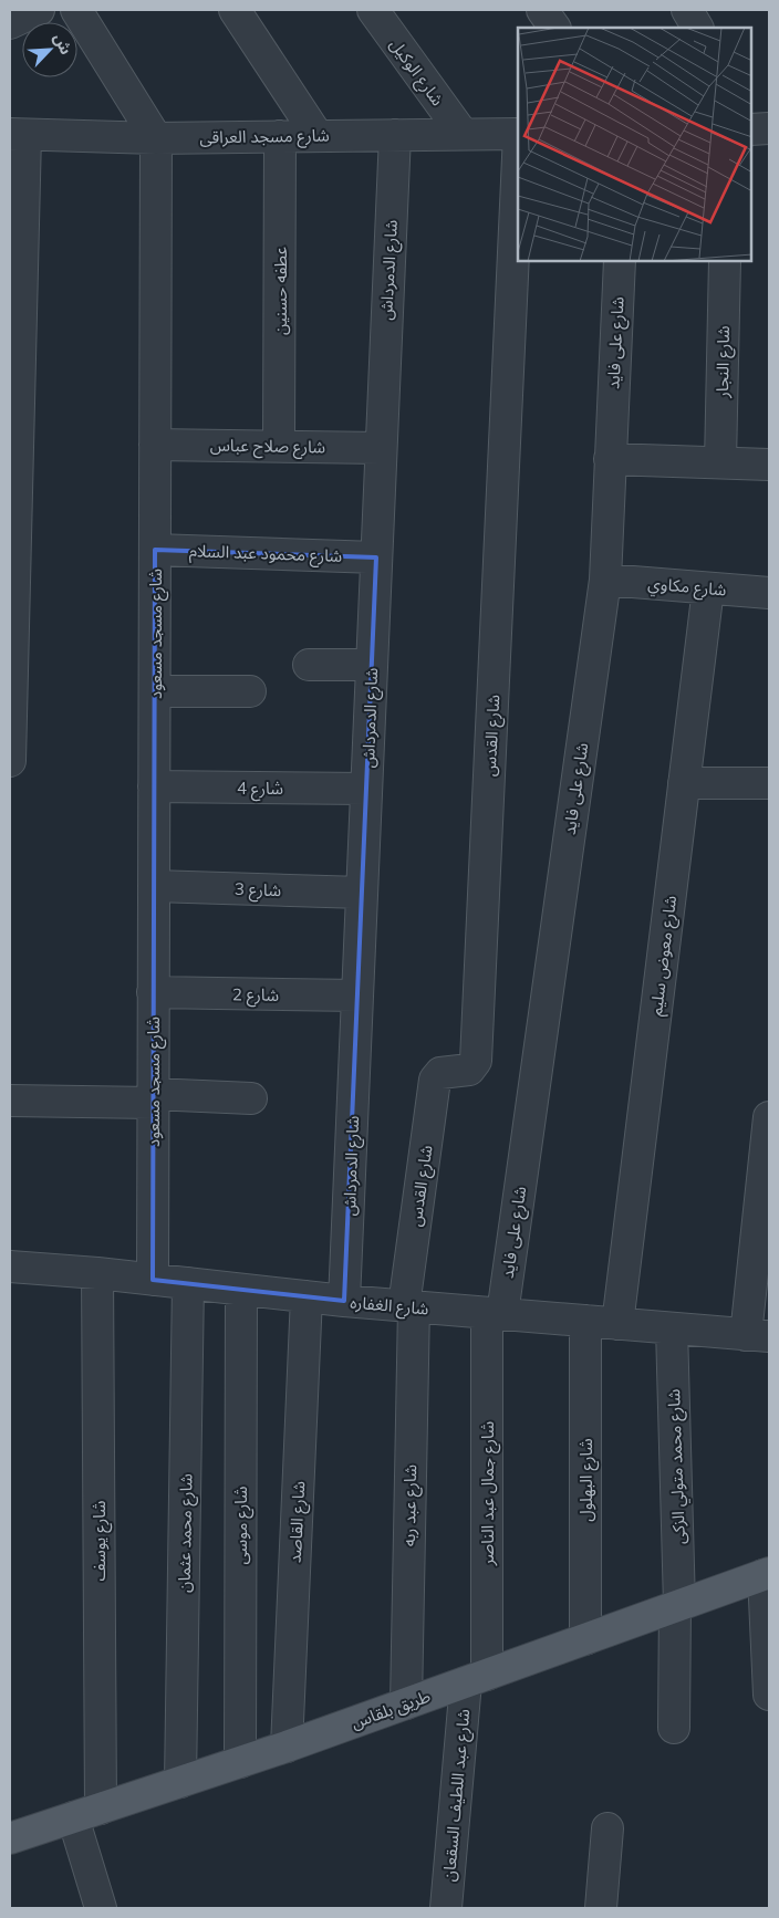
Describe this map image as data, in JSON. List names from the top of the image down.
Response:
{
  "streets": {
    "main road": ["طريق بلقاس"],
    "street": [
      "شارع الوكيل",
      "شارع مسجد العراقى",
      "شارع الدمرداش",
      "عطفه حسنين",
      "شارع على فايد",
      "شارع النجار",
      "شارع صلاح عباس",
      "شارع محمود عبد السلام",
      "شارع مكاوي",
      "شارع مسجد مسعود",
      "شارع القدس",
      "شارع 4",
      "شارع 3",
      "شارع معوض سليم",
      "شارع 2",
      "شارع الغفاره",
      "شارع محمد متولي الزكى",
      "شارع البهلول",
      "شارع جمال عبد الناصر",
      "شارع عبد ربه",
      "شارع القاصد",
      "شارع موسى",
      "شارع محمد عثمان",
      "شارع يوسف",
      "شارع عبد اللطيف السقعان"
    ]
  },
  "crossings": [
    ["شارع الوكيل", "شارع مسجد العراقى"],
    ["شارع مسجد العراقى", "شارع الدمرداش"],
    ["شارع مسجد العراقى", "عطفه حسنين"],
    ["شارع مسجد العراقى", "شارع مسجد مسعود"],
    ["شارع الدمرداش", "شارع صلاح عباس"],
    ["شارع الدمرداش", "شارع محمود عبد السلام"],
    ["شارع الدمرداش", "شارع 4"],
    ["شارع الدمرداش", "شارع 3"],
    ["شارع الدمرداش", "شارع 2"],
    ["شارع الدمرداش", "شارع الغفاره"],
    ["عطفه حسنين", "شارع صلاح عباس"],
    ["شارع على فايد", "شارع مكاوي"],
    ["شارع على فايد", "شارع الغفاره"],
    ["شارع على فايد", "شارع جمال عبد الناصر"],
    ["شارع صلاح عباس", "شارع مسجد مسعود"],
    ["شارع محمود عبد السلام", "شارع مسجد مسعود"],
    ["شارع مكاوي", "شارع معوض سليم"],
    ["شارع مسجد مسعود", "شارع 4"],
    ["شارع مسجد مسعود", "شارع 3"],
    ["شارع مسجد مسعود", "شارع 2"],
    ["شارع مسجد مسعود", "شارع الغفاره"],
    ["شارع القدس", "شارع الغفاره"],
    ["شارع القدس", "شارع عبد ربه"],
    ["شارع معوض سليم", "شارع الغفاره"],
    ["شارع الغفاره", "شارع محمد متولي الزكى"],
    ["شارع الغفاره", "شارع البهلول"],
    ["شارع الغفاره", "شارع جمال عبد الناصر"],
    ["شارع الغفاره", "شارع عبد ربه"],
    ["شارع الغفاره", "شارع القاصد"],
    ["شارع الغفاره", "شارع موسى"],
    ["شارع الغفاره", "شارع محمد عثمان"],
    ["شارع الغفاره", "شارع يوسف"],
    ["شارع محمد متولي الزكى", "طريق بلقاس"],
    ["شارع البهلول", "طريق بلقاس"],
    ["شارع جمال عبد الناصر", "طريق بلقاس"],
    ["شارع جمال عبد الناصر", "شارع عبد اللطيف السقعان"],
    ["شارع عبد ربه", "طريق بلقاس"],
    ["شارع القاصد", "طريق بلقاس"],
    ["شارع موسى", "طريق بلقاس"],
    ["شارع محمد عثمان", "طريق بلقاس"],
    ["شارع يوسف", "طريق بلقاس"],
    ["طريق بلقاس", "شارع عبد اللطيف السقعان"]
  ],
  "north": "top right"
}
